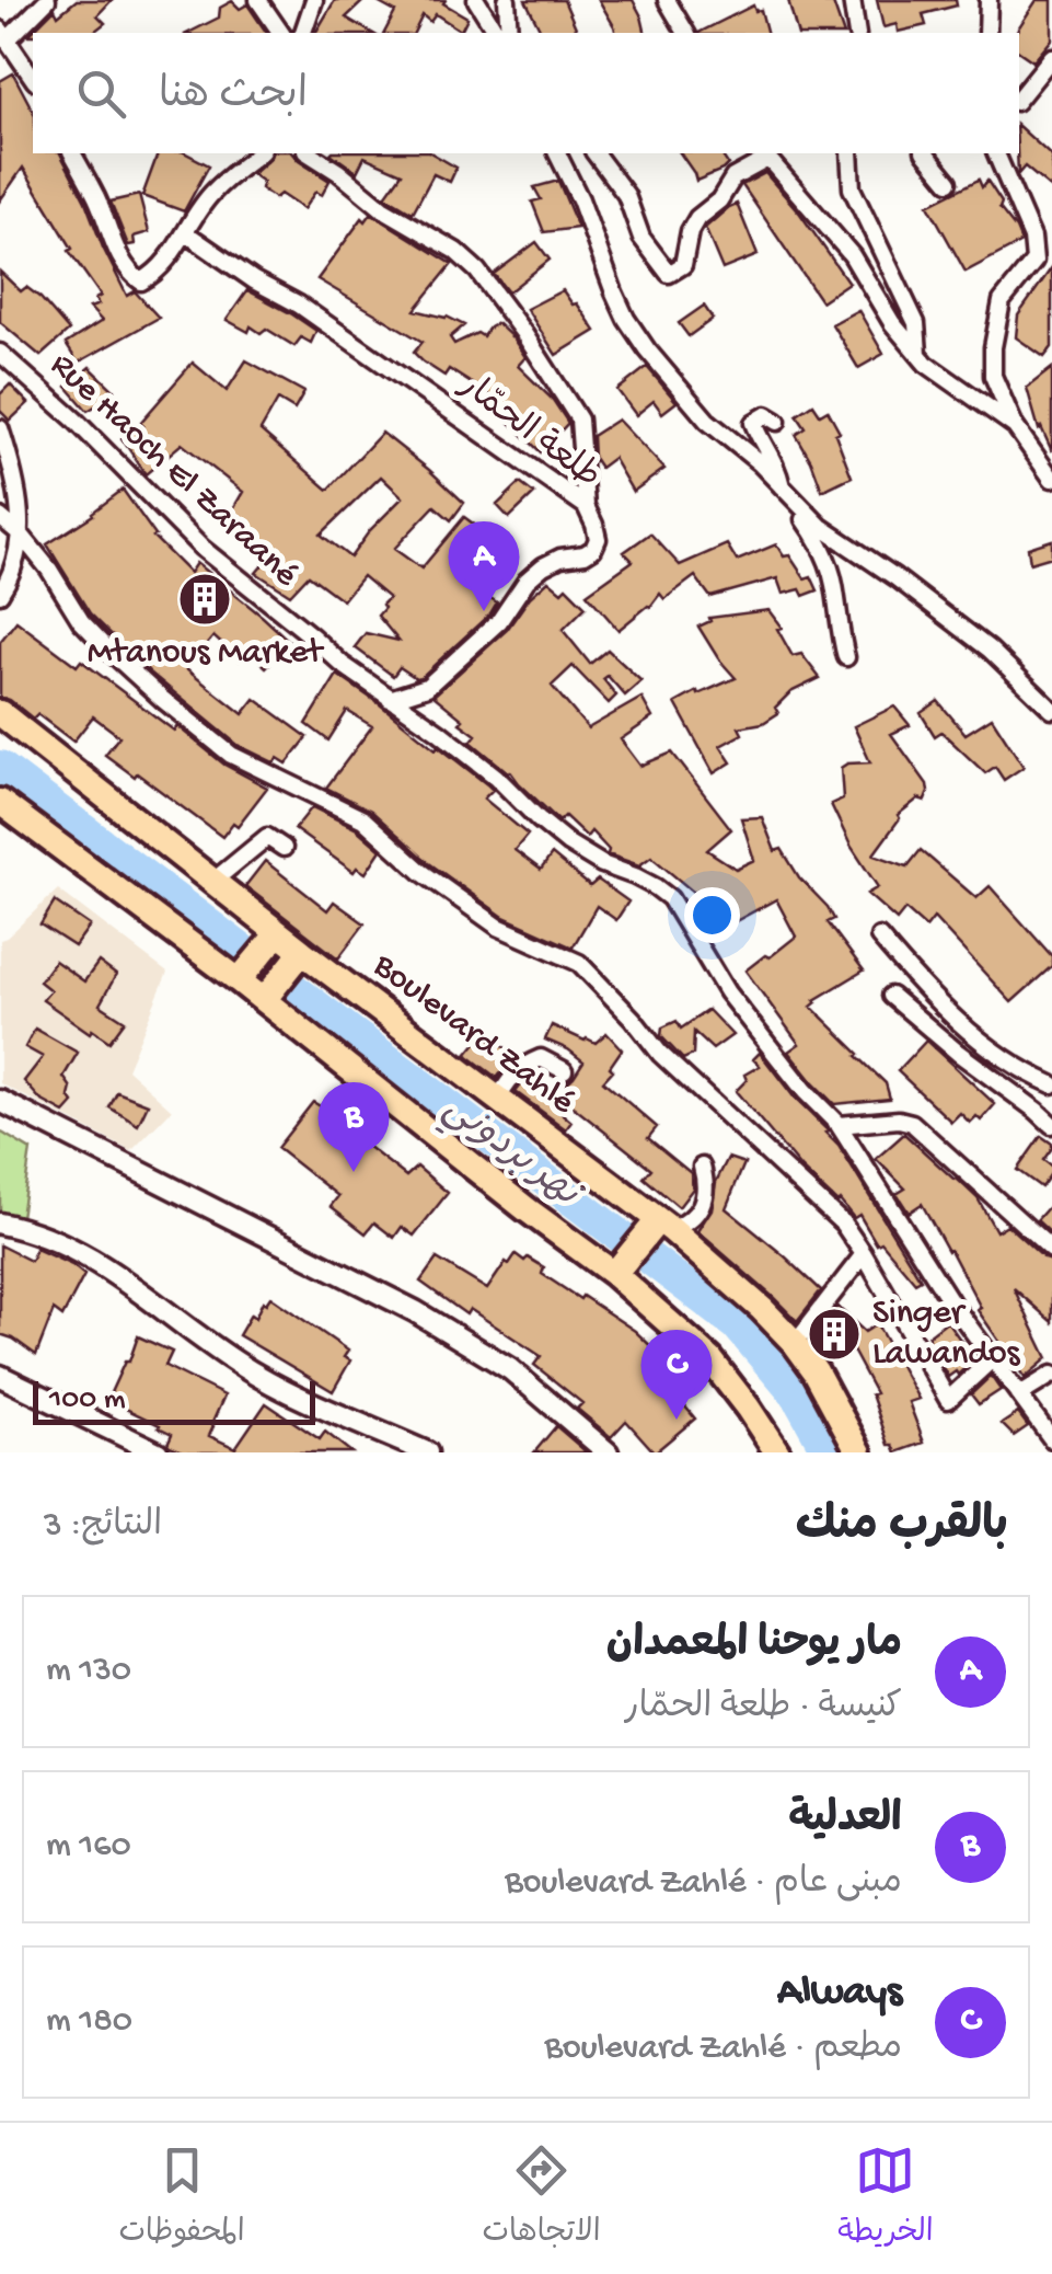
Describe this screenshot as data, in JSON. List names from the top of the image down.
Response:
{
  "streets": {
    "highway": ["Boulevard Zahlé"],
    "street": ["طلعة الحمّار", "Rue Haoch El Zaraané"]
  },
  "crossings": [
    ["طلعة الحمّار", "Rue Haoch El Zaraané"]
  ],
  "water": ["نهر بردوني"],
  "places": {
    "building": ["Mtanous Market", "Singer Lawandos"]
  },
  "scale_bar": "100 m",
  "page": {
    "search": "ابحث هنا",
    "pins": ["A", "B", "C"],
    "scale": "100 m",
    "heading": ["بالقرب منك", "النتائج: 3"],
    "list": [
      {
        "mark": "A",
        "name": "مار يوحنا المعمدان",
        "note": "كنيسة · طلعة الحمّار",
        "value": "130 m"
      },
      {
        "mark": "B",
        "name": "العدلية",
        "note": "مبنى عام · Boulevard Zahlé",
        "value": "160 m"
      },
      {
        "mark": "C",
        "name": "Always",
        "note": "مطعم · Boulevard Zahlé",
        "value": "180 m"
      }
    ],
    "nav": ["الخريطة", "الاتجاهات", "المحفوظات"]
  }
}
